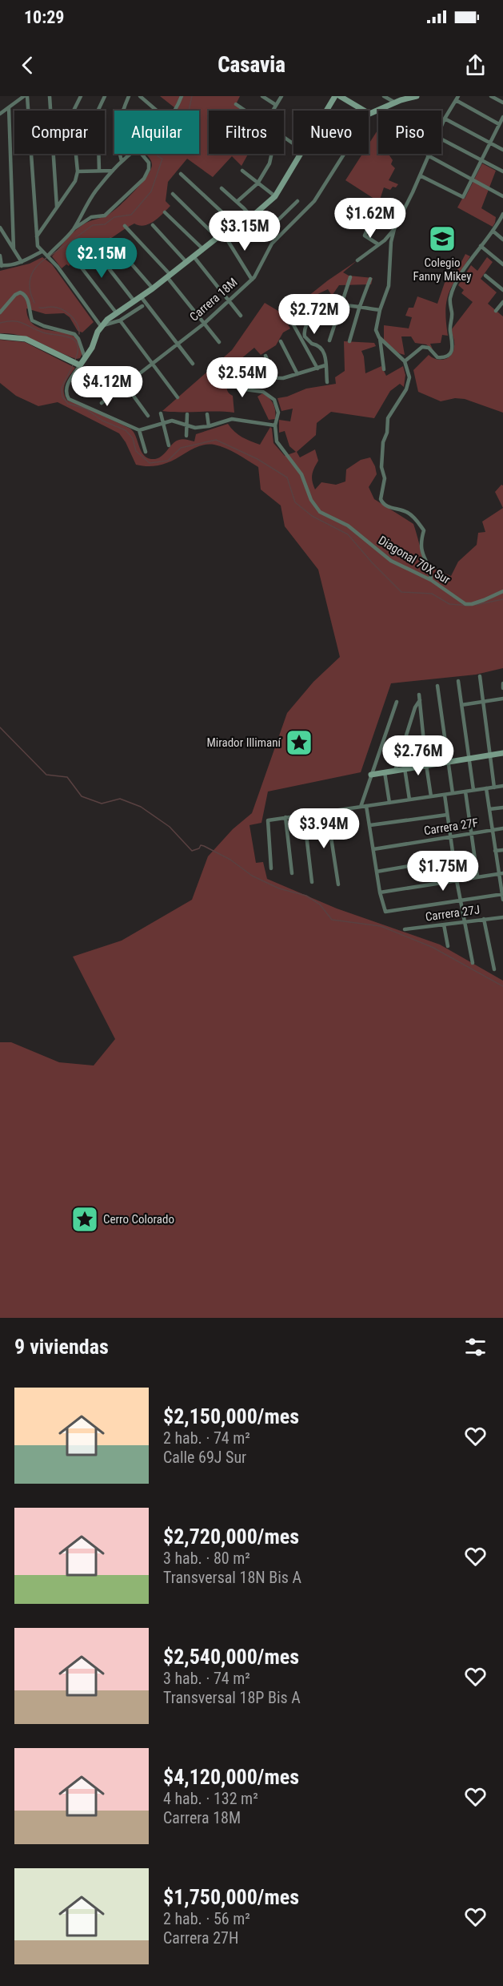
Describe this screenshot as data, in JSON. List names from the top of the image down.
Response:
{
  "streets": {
    "street": [
      "Carrera 18M",
      "Diagonal 70X Sur",
      "Carrera 27F",
      "Carrera 27J"
    ]
  },
  "places": {
    "school or university": ["Colegio Fanny Mikey"],
    "place": ["Mirador Illimaní", "Cerro Colorado"]
  },
  "page": {
    "status": "10:29",
    "header": "Casavia",
    "chip": [
      "Comprar",
      "Alquilar",
      "Filtros",
      "Nuevo",
      "Piso"
    ],
    "price": [
      "$1.62M",
      "$3.15M",
      "$2.15M",
      "$2.72M",
      "$2.54M",
      "$4.12M",
      "$2.76M",
      "$3.94M",
      "$1.75M"
    ],
    "heading": "9 viviendas",
    "list": [
      {
        "name": "$2,150,000/mes",
        "note": "2 hab. · 74 m² · Calle 69J Sur"
      },
      {
        "name": "$2,720,000/mes",
        "note": "3 hab. · 80 m² · Transversal 18N Bis A"
      },
      {
        "name": "$2,540,000/mes",
        "note": "3 hab. · 74 m² · Transversal 18P Bis A"
      },
      {
        "name": "$4,120,000/mes",
        "note": "4 hab. · 132 m² · Carrera 18M"
      },
      {
        "name": "$1,750,000/mes",
        "note": "2 hab. · 56 m² · Carrera 27H"
      }
    ]
  }
}
